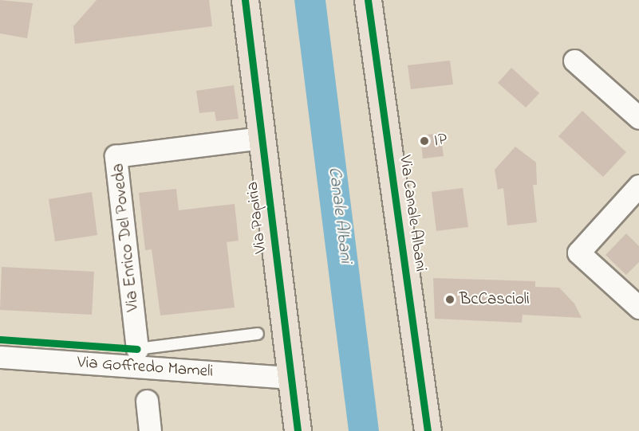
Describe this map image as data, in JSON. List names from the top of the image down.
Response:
{
  "streets": {
    "main road": ["Via Canale Albani", "Via Papiria"],
    "street": ["Via Enrico Del Poveda", "Via Goffredo Mameli"]
  },
  "crossings": [
    ["Via Papiria", "Via Enrico Del Poveda"],
    ["Via Papiria", "Via Goffredo Mameli"]
  ],
  "water": ["Canale Albani"],
  "places": ["IP", "BcCascioli"]
}
